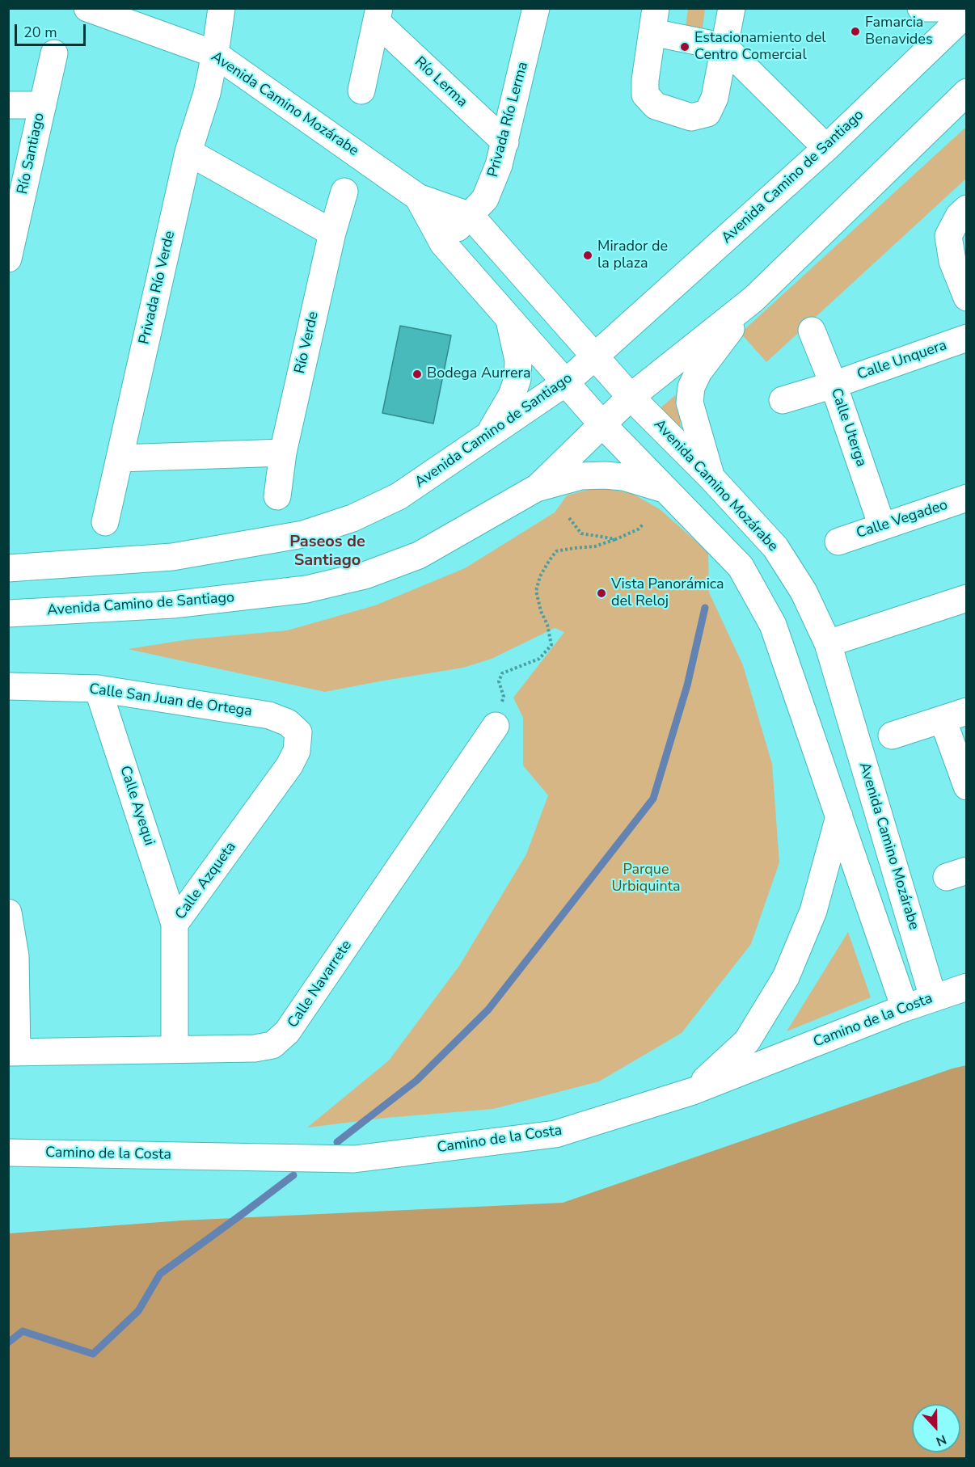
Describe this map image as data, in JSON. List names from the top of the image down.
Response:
{
  "streets": {
    "street": [
      "Río Lerma",
      "Avenida Camino Mozárabe",
      "Privada Río Lerma",
      "Río Santiago",
      "Avenida Camino de Santiago",
      "Privada Río Verde",
      "Río Verde",
      "Calle Unquera",
      "Calle Uterga",
      "Calle Vegadeo",
      "Calle San Juan de Ortega",
      "Calle Ayequi",
      "Calle Azqueta",
      "Calle Navarrete",
      "Camino de la Costa"
    ]
  },
  "crossings": [
    ["Río Lerma", "Privada Río Lerma"],
    ["Avenida Camino Mozárabe", "Privada Río Lerma"],
    ["Avenida Camino Mozárabe", "Avenida Camino de Santiago"],
    ["Avenida Camino Mozárabe", "Privada Río Verde"],
    ["Avenida Camino Mozárabe", "Camino de la Costa"],
    ["Calle Unquera", "Calle Uterga"],
    ["Calle Uterga", "Calle Vegadeo"],
    ["Calle San Juan de Ortega", "Calle Ayequi"],
    ["Calle San Juan de Ortega", "Calle Azqueta"],
    ["Calle Ayequi", "Calle Azqueta"],
    ["Calle Azqueta", "Calle Navarrete"]
  ],
  "districts": ["Paseos de Santiago"],
  "parks": ["Parque Urbiquinta"],
  "places": [
    "Famarcia Benavides",
    "Estacionamiento del Centro Comercial",
    "Mirador de la plaza",
    "Bodega Aurrera",
    "Vista Panorámica del Reloj"
  ],
  "scale_bar": "20 m",
  "north": "bottom"
}
